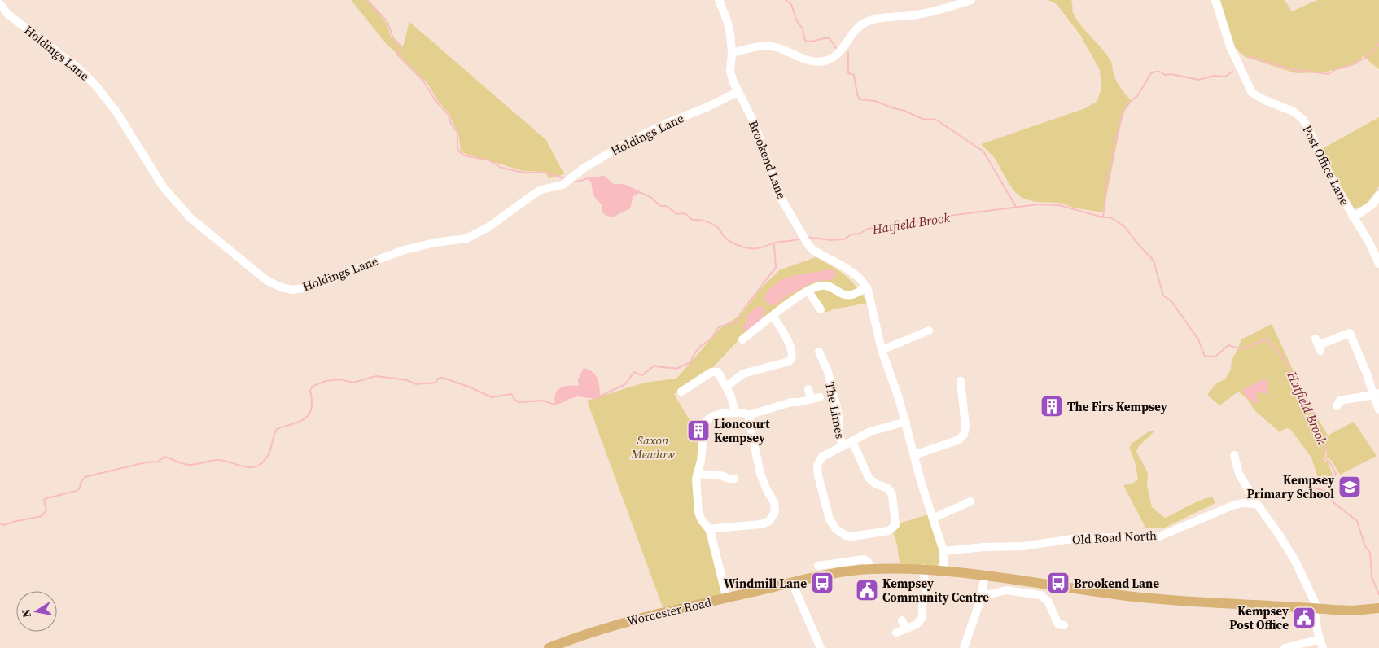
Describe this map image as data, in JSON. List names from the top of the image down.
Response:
{
  "streets": {
    "main road": ["Worcester Road"],
    "street": [
      "Holdings Lane",
      "Brookend Lane",
      "Post Office Lane",
      "The Limes",
      "Old Road North"
    ]
  },
  "crossings": [
    ["Holdings Lane", "Brookend Lane"]
  ],
  "water": ["Hatfield Brook"],
  "parks": ["Saxon Meadow"],
  "places": {
    "building": ["The Firs Kempsey", "Lioncourt Kempsey"],
    "school or university": ["Kempsey Primary School"],
    "bus stop": ["Windmill Lane", "Brookend Lane"],
    "public building": ["Kempsey Community Centre", "Kempsey Post Office"]
  },
  "north": "left"
}
